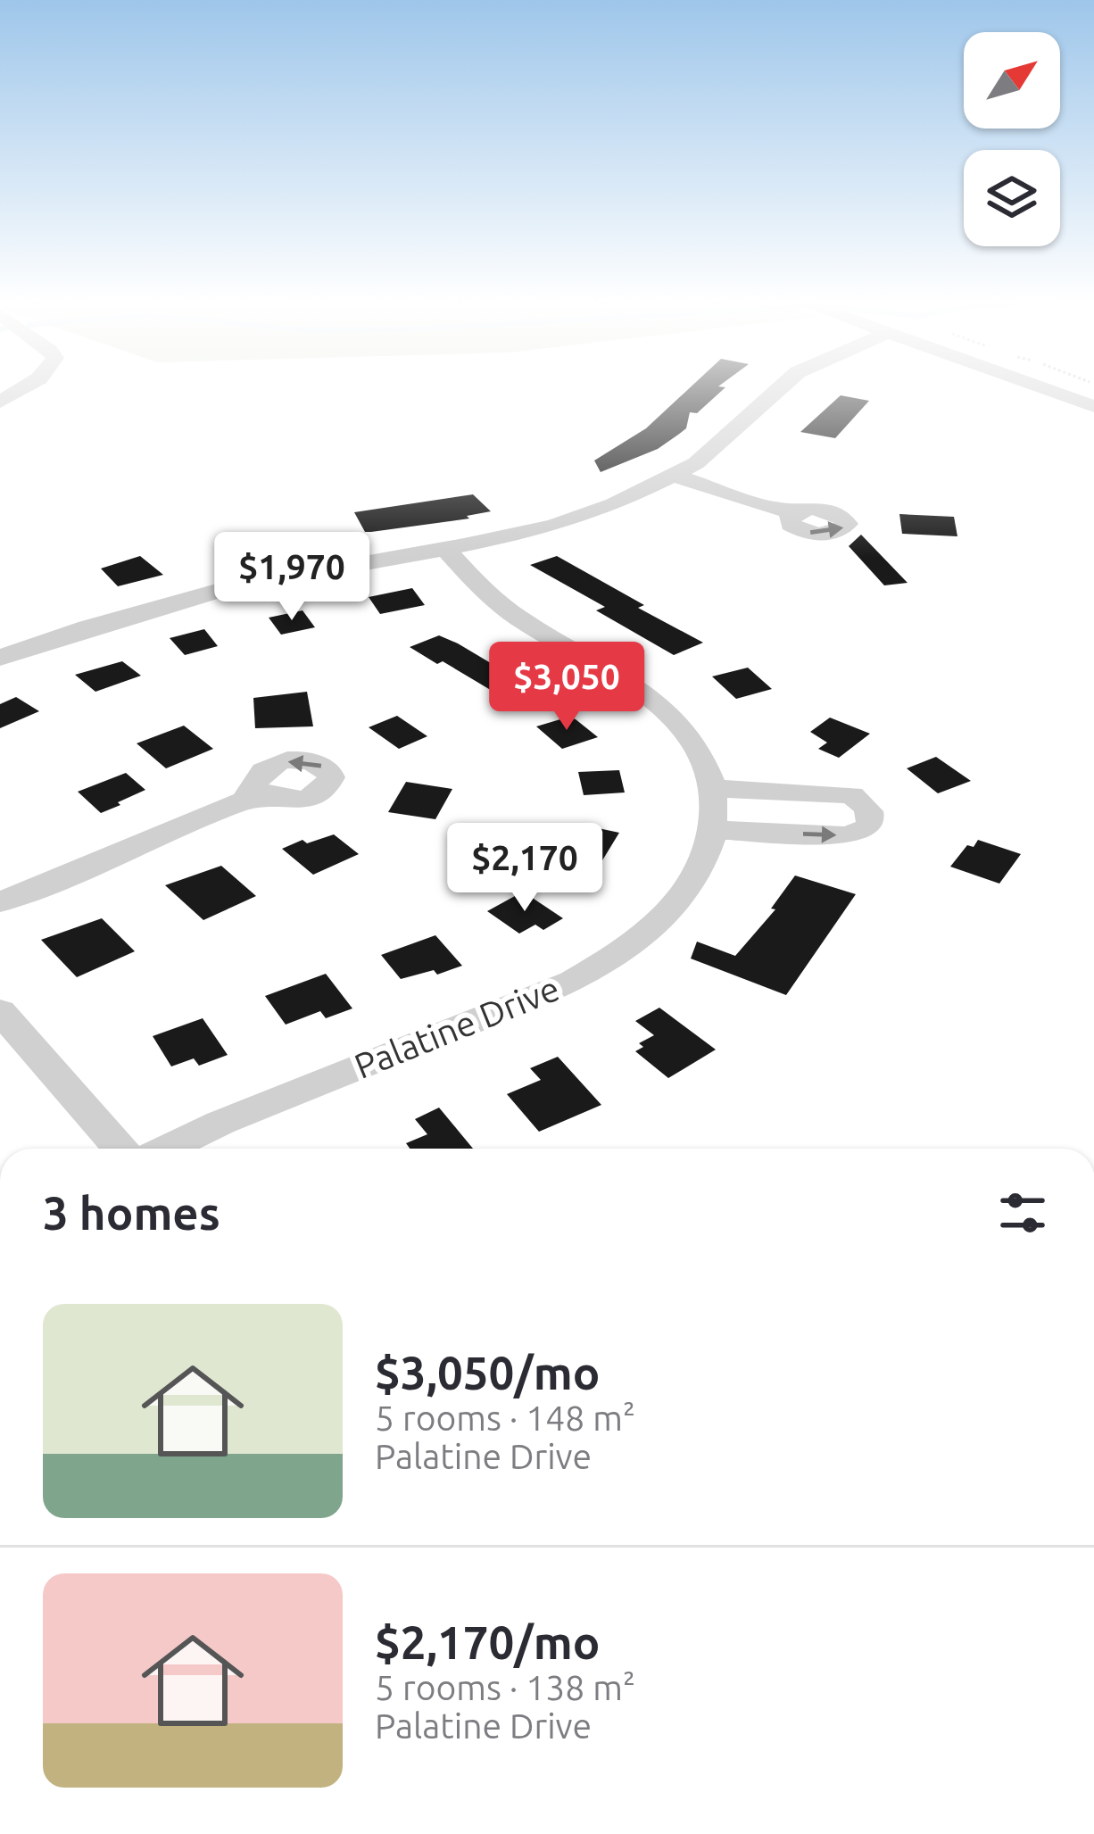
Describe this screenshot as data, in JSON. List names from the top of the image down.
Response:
{
  "streets": {
    "street": ["Palatine Drive"]
  },
  "north": "top right",
  "page": {
    "price": ["$1,970", "$3,050", "$2,170"],
    "heading": "3 homes",
    "list": [
      {
        "name": "$3,050/mo",
        "note": "5 rooms · 148 m² · Palatine Drive"
      },
      {
        "name": "$2,170/mo",
        "note": "5 rooms · 138 m² · Palatine Drive"
      }
    ]
  }
}
